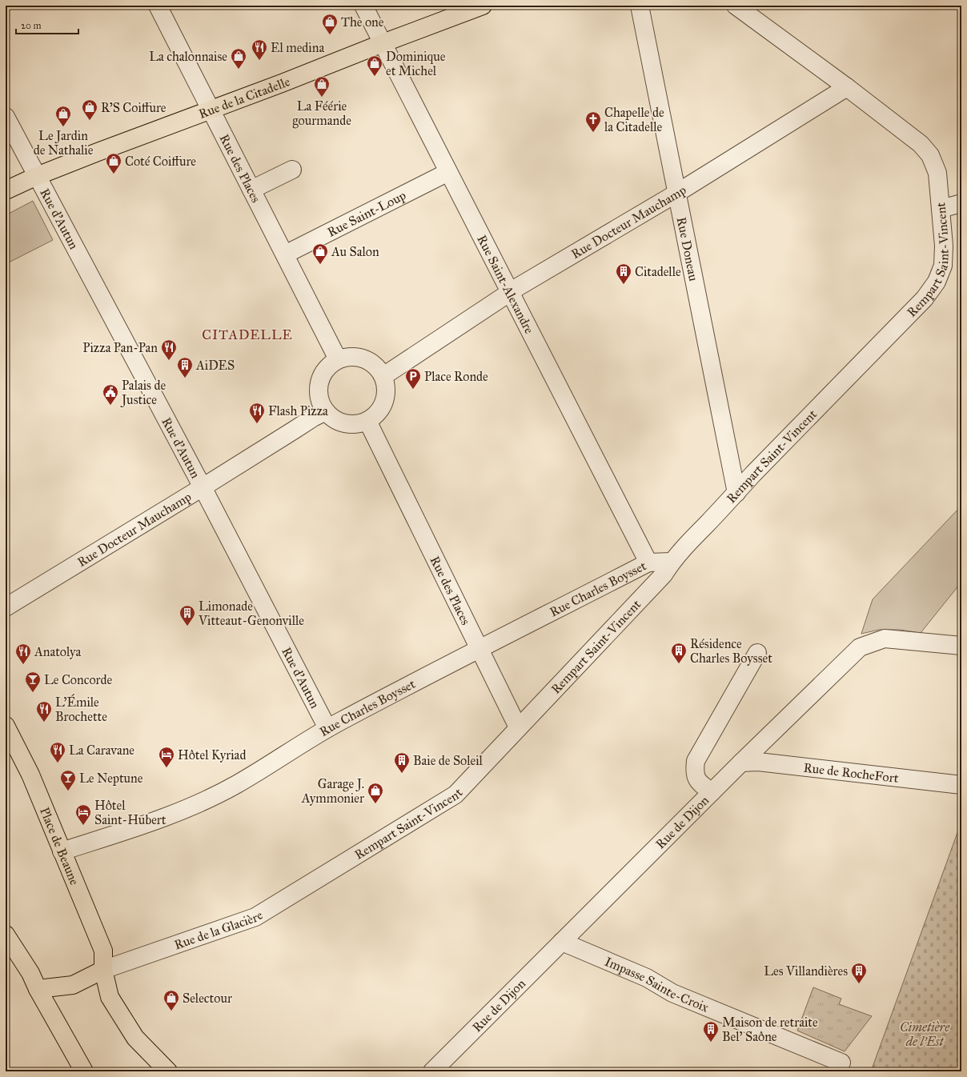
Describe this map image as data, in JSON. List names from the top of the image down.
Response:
{
  "streets": {
    "main road": ["Rue de la Citadelle", "Place de Beaune"],
    "street": [
      "Rue des Places",
      "Rue Saint-Loup",
      "Rue d'Autun",
      "Rue Docteur Mauchamp",
      "Rue Doneau",
      "Rempart Saint-Vincent",
      "Rue Saint-Alexandre",
      "Rue Charles Boysset",
      "Rue de RocheFort",
      "Rue de Dijon",
      "Rue de la Glacière",
      "Impasse Sainte-Croix"
    ]
  },
  "crossings": [
    ["Rue de la Citadelle", "Rue des Places"],
    ["Rue de la Citadelle", "Rue d'Autun"],
    ["Rue de la Citadelle", "Rue Saint-Alexandre"],
    ["Rue des Places", "Rue Saint-Loup"],
    ["Rue des Places", "Rue Docteur Mauchamp"],
    ["Rue des Places", "Rempart Saint-Vincent"],
    ["Rue des Places", "Rue Charles Boysset"],
    ["Rue Saint-Loup", "Rue Saint-Alexandre"],
    ["Rue d'Autun", "Rue Docteur Mauchamp"],
    ["Rue d'Autun", "Rue Charles Boysset"],
    ["Rue Docteur Mauchamp", "Rue Doneau"],
    ["Rue Docteur Mauchamp", "Rempart Saint-Vincent"],
    ["Rue Docteur Mauchamp", "Rue Saint-Alexandre"],
    ["Rue Doneau", "Rempart Saint-Vincent"],
    ["Rempart Saint-Vincent", "Rue Charles Boysset"],
    ["Rempart Saint-Vincent", "Rue de la Glacière"],
    ["Rue Saint-Alexandre", "Rue Charles Boysset"],
    ["Rue Charles Boysset", "Place de Beaune"],
    ["Rue de RocheFort", "Rue de Dijon"],
    ["Rue de Dijon", "Impasse Sainte-Croix"],
    ["Place de Beaune", "Rue de la Glacière"]
  ],
  "districts": ["CITADELLE"],
  "parks": ["Cimetière de l'Est"],
  "places": {
    "shop": [
      "The one",
      "La chalonnaise",
      "Dominique et Michel",
      "La Féérie gourmande",
      "R'S Coiffure",
      "Le Jardin de Nathalie",
      "Coté Coiffure",
      "Au Salon",
      "Garage J. Aymmonier",
      "Selectour"
    ],
    "restaurant": [
      "El medina",
      "Pizza Pan-Pan",
      "Flash Pizza",
      "Anatolya",
      "L'Émile Brochette",
      "La Caravane"
    ],
    "church": ["Chapelle de la Citadelle"],
    "building": [
      "Citadelle",
      "AiDES",
      "Limonade Vitteaut-Genonville",
      "Résidence Charles Boysset",
      "Baie de Soleil",
      "Les Villandières",
      "Maison de retraite Bel' Saône"
    ],
    "parking": ["Place Ronde"],
    "public building": ["Palais de Justice"],
    "bar": ["Le Concorde", "Le Neptune"],
    "hotel": ["Hôtel Kyriad", "Hôtel Saint-Hubert"]
  },
  "scale_bar": "20 m"
}
